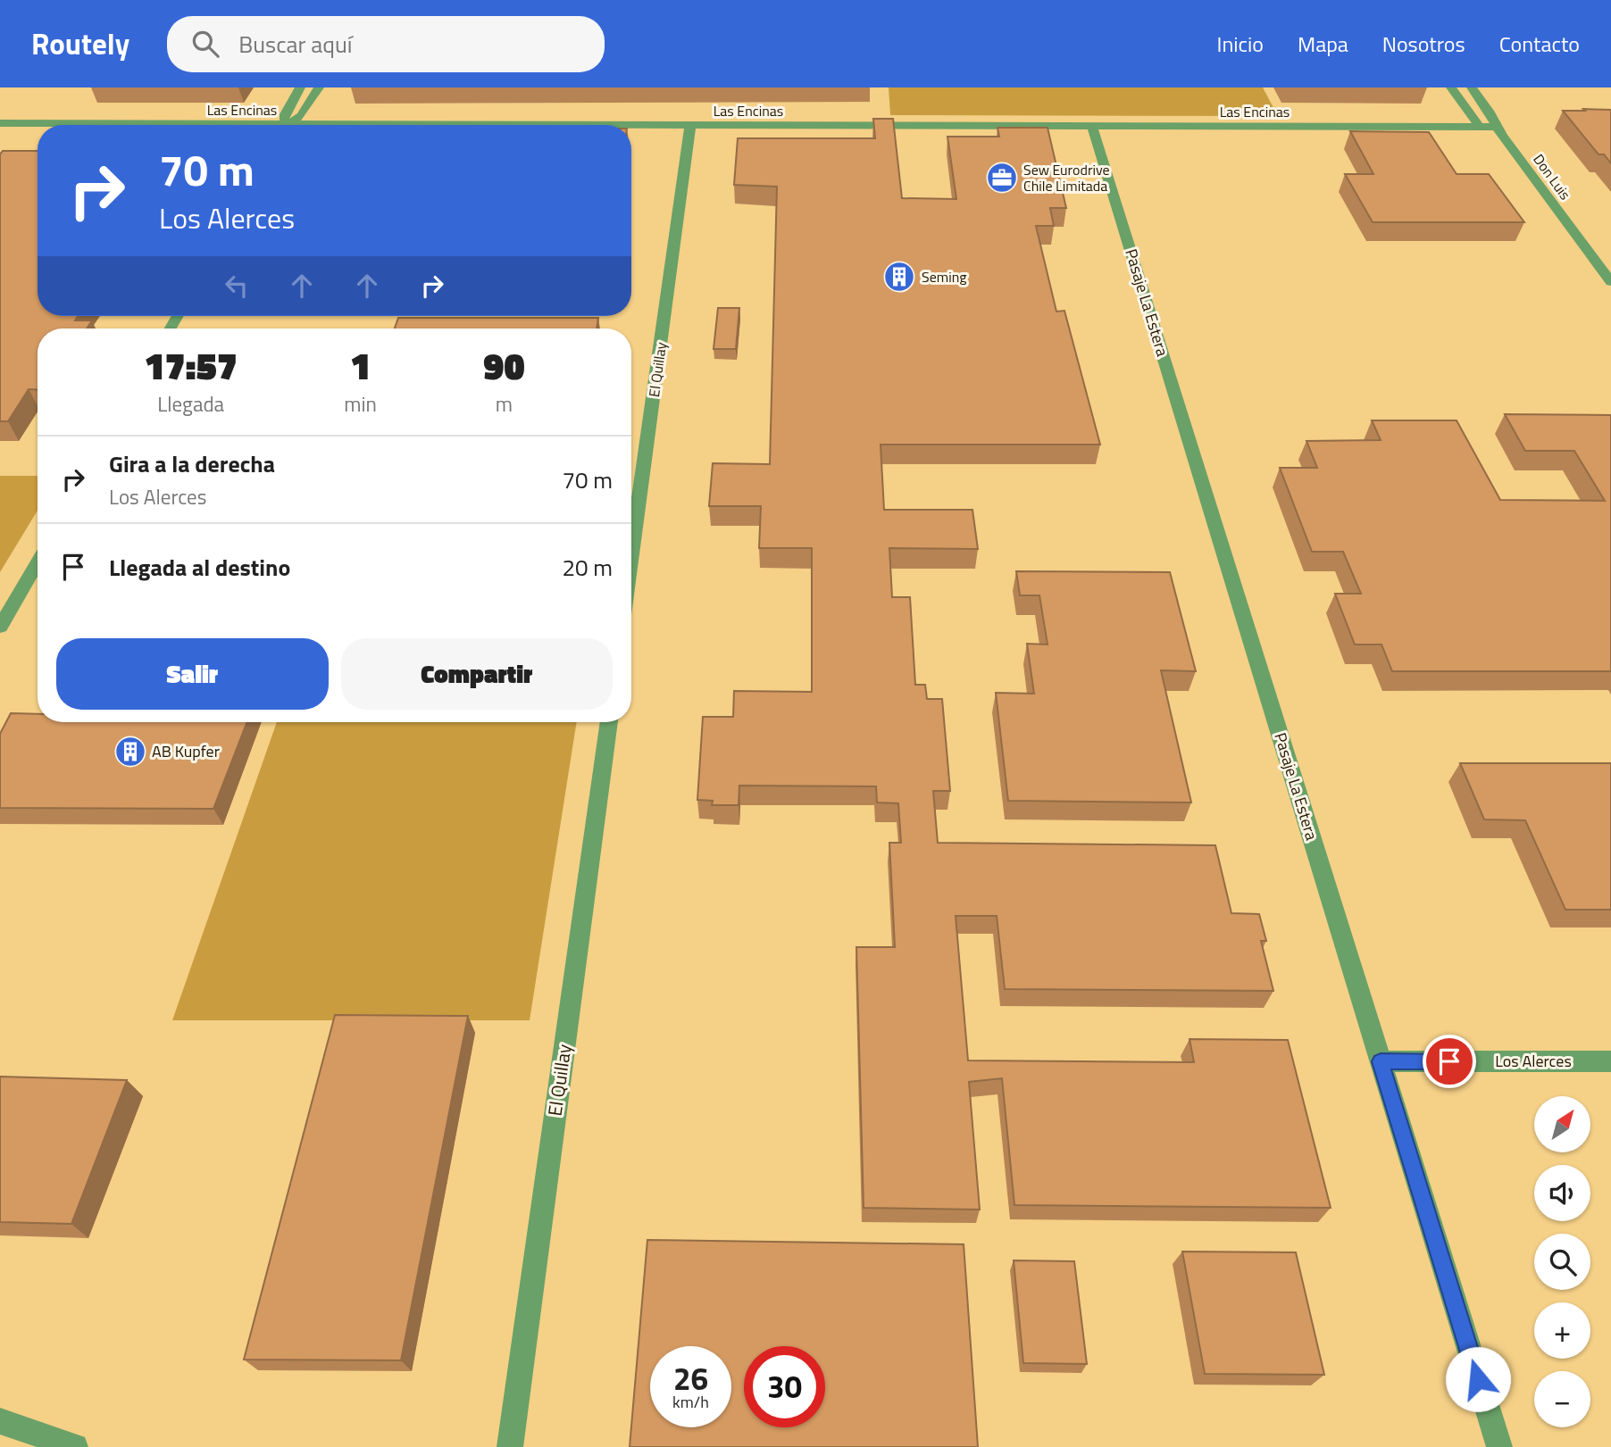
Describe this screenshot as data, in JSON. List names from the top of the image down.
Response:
{
  "streets": {
    "street": [
      "Las Encinas",
      "Don Luis",
      "Pasaje La Estera",
      "El Quillay",
      "Los Alerces"
    ]
  },
  "crossings": [
    ["Las Encinas", "Don Luis"],
    ["Las Encinas", "Pasaje La Estera"],
    ["Las Encinas", "El Quillay"],
    ["Pasaje La Estera", "Los Alerces"]
  ],
  "places": {
    "office": ["Sew Eurodrive Chile Limitada"],
    "building": ["Seming", "AB Kupfer"]
  },
  "north": "top right",
  "page": {
    "header": "Routely",
    "search": "Buscar aquí",
    "nav": [
      "Inicio",
      "Mapa",
      "Nosotros",
      "Contacto"
    ],
    "turn": ["70 m", "Los Alerces"],
    "eta": [
      "17:57",
      "Llegada",
      "1",
      "min",
      "90",
      "m"
    ],
    "list": [
      {
        "name": "Gira a la derecha",
        "note": "Los Alerces",
        "value": "70 m"
      },
      {
        "name": "Llegada al destino",
        "value": "20 m"
      }
    ],
    "buttons": ["Salir", "Compartir"],
    "map_buttons": ["+", "−"],
    "speed": "26 km/h",
    "limit": "30"
  }
}
